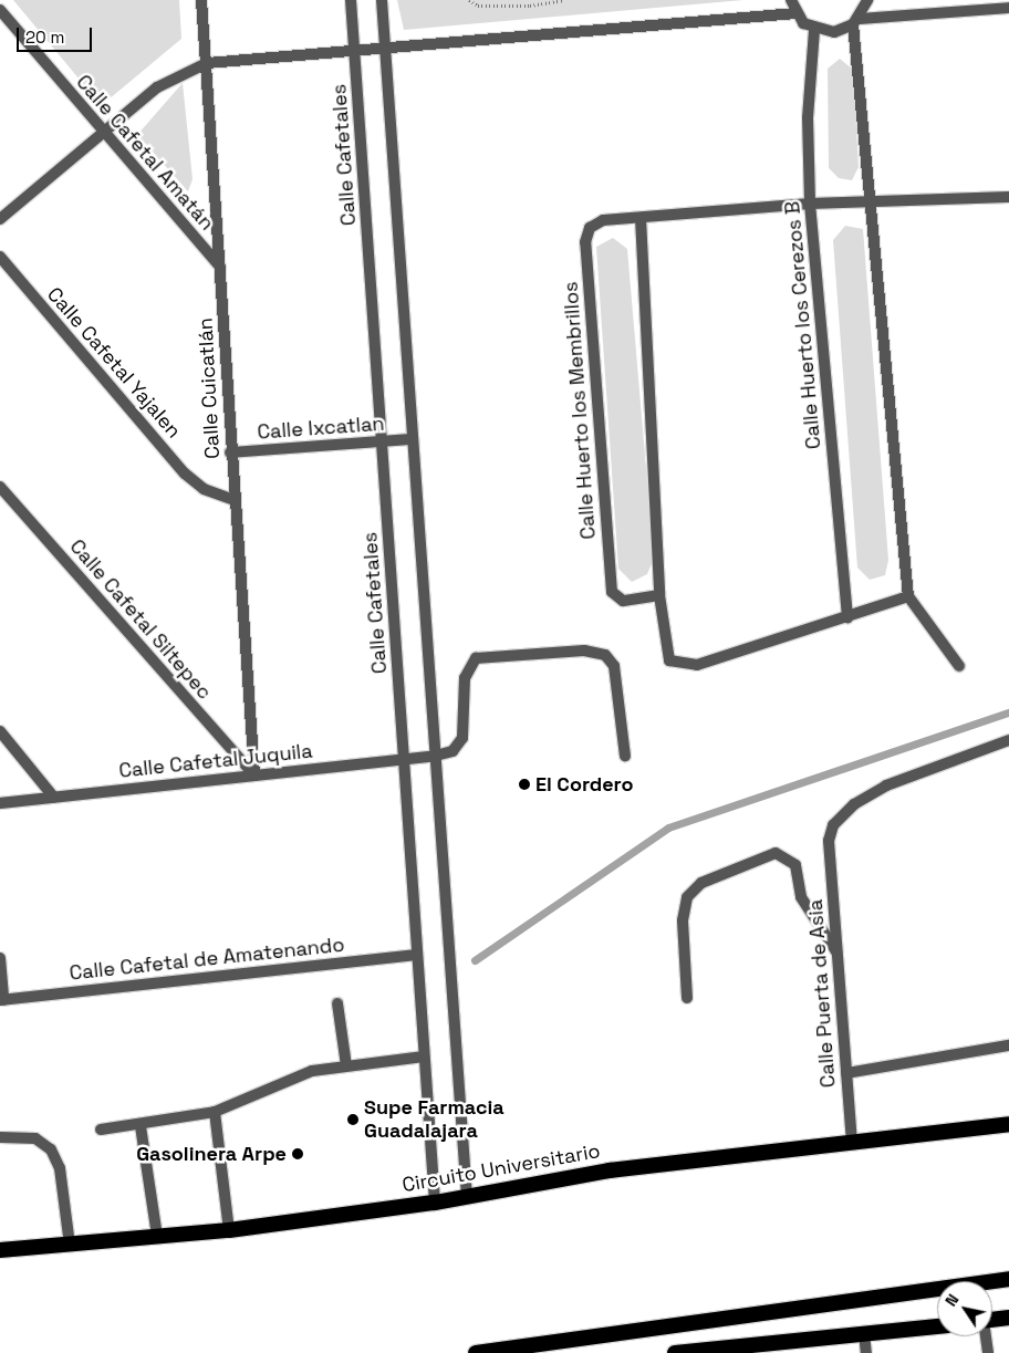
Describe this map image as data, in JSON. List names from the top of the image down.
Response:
{
  "streets": {
    "highway": ["Circuito Universitario"],
    "street": [
      "Calle Cafetal Amatán",
      "Calle Cafetales",
      "Calle Huerto los Cerezos B",
      "Calle Cafetal Yajalen",
      "Calle Cuicatlán",
      "Calle Huerto los Membrillos",
      "Calle Ixcatlan",
      "Calle Cafetal Siltepec",
      "Calle Cafetal Juquila",
      "Calle Cafetal de Amatenando",
      "Calle Puerta de Asia"
    ]
  },
  "crossings": [
    ["Calle Cafetal Amatán", "Calle Cuicatlán"],
    ["Calle Cafetales", "Calle Ixcatlan"],
    ["Calle Cafetales", "Calle Cafetal Juquila"],
    ["Calle Cafetales", "Calle Cafetal de Amatenando"],
    ["Calle Cafetales", "Circuito Universitario"],
    ["Calle Huerto los Cerezos B", "Calle Huerto los Membrillos"],
    ["Calle Cafetal Yajalen", "Calle Cuicatlán"],
    ["Calle Cuicatlán", "Calle Ixcatlan"],
    ["Calle Cuicatlán", "Calle Cafetal Siltepec"],
    ["Calle Cuicatlán", "Calle Cafetal Juquila"],
    ["Calle Cafetal Siltepec", "Calle Cafetal Juquila"],
    ["Calle Puerta de Asia", "Circuito Universitario"]
  ],
  "places": ["El Cordero", "Supe Farmacia Guadalajara", "Gasolinera Arpe"],
  "scale_bar": "20 m",
  "north": "top left"
}
